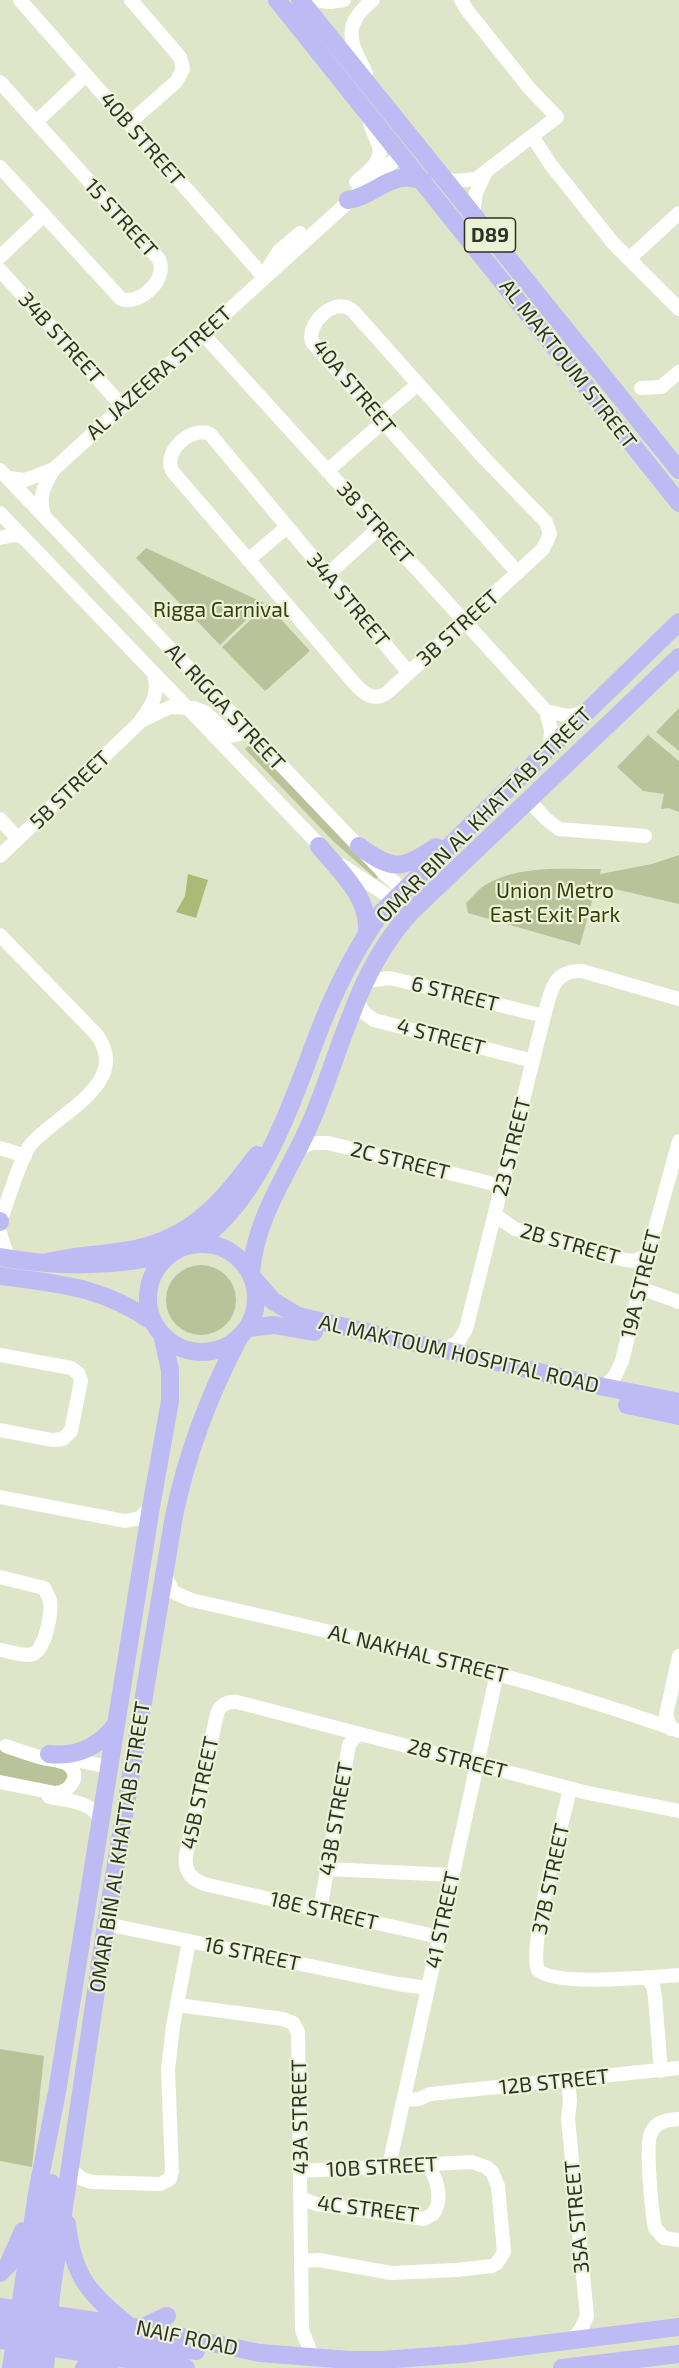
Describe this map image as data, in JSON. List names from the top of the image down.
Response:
{
  "streets": {
    "main road": [
      "D89",
      "AL MAKTOUM STREET",
      "OMAR BIN AL KHATTAB STREET",
      "AL MAKTOUM HOSPITAL ROAD",
      "NAIF ROAD"
    ],
    "street": [
      "40B STREET",
      "15 STREET",
      "34B STREET",
      "AL JAZEERA STREET",
      "40A STREET",
      "38 STREET",
      "34A STREET",
      "3B STREET",
      "AL RIGGA STREET",
      "5B STREET",
      "6 STREET",
      "4 STREET",
      "23 STREET",
      "2C STREET",
      "2B STREET",
      "19A STREET",
      "AL NAKHAL STREET",
      "28 STREET",
      "45B STREET",
      "43B STREET",
      "37B STREET",
      "18E STREET",
      "41 STREET",
      "16 STREET",
      "12B STREET",
      "43A STREET",
      "10B STREET",
      "4C STREET",
      "35A STREET"
    ]
  },
  "crossings": [
    ["40B STREET", "AL JAZEERA STREET"],
    ["34B STREET", "AL JAZEERA STREET"],
    ["AL MAKTOUM STREET", "AL JAZEERA STREET"],
    ["AL JAZEERA STREET", "38 STREET"],
    ["AL JAZEERA STREET", "AL RIGGA STREET"],
    ["40A STREET", "3B STREET"],
    ["38 STREET", "3B STREET"],
    ["34A STREET", "3B STREET"],
    ["AL RIGGA STREET", "5B STREET"],
    ["AL RIGGA STREET", "OMAR BIN AL KHATTAB STREET"],
    ["OMAR BIN AL KHATTAB STREET", "6 STREET"],
    ["OMAR BIN AL KHATTAB STREET", "4 STREET"],
    ["OMAR BIN AL KHATTAB STREET", "2C STREET"],
    ["OMAR BIN AL KHATTAB STREET", "AL MAKTOUM HOSPITAL ROAD"],
    ["OMAR BIN AL KHATTAB STREET", "AL NAKHAL STREET"],
    ["OMAR BIN AL KHATTAB STREET", "16 STREET"],
    ["OMAR BIN AL KHATTAB STREET", "NAIF ROAD"],
    ["6 STREET", "23 STREET"],
    ["4 STREET", "23 STREET"],
    ["23 STREET", "2C STREET"],
    ["23 STREET", "2B STREET"],
    ["2B STREET", "19A STREET"],
    ["19A STREET", "AL MAKTOUM HOSPITAL ROAD"],
    ["AL NAKHAL STREET", "41 STREET"],
    ["28 STREET", "45B STREET"],
    ["28 STREET", "43B STREET"],
    ["28 STREET", "37B STREET"],
    ["28 STREET", "41 STREET"],
    ["45B STREET", "18E STREET"],
    ["43B STREET", "18E STREET"],
    ["18E STREET", "41 STREET"],
    ["41 STREET", "16 STREET"],
    ["41 STREET", "12B STREET"],
    ["41 STREET", "10B STREET"],
    ["12B STREET", "35A STREET"],
    ["43A STREET", "10B STREET"],
    ["43A STREET", "4C STREET"],
    ["43A STREET", "NAIF ROAD"],
    ["10B STREET", "4C STREET"]
  ],
  "parks": ["Rigga Carnival", "Union Metro East Exit Park"]
}
